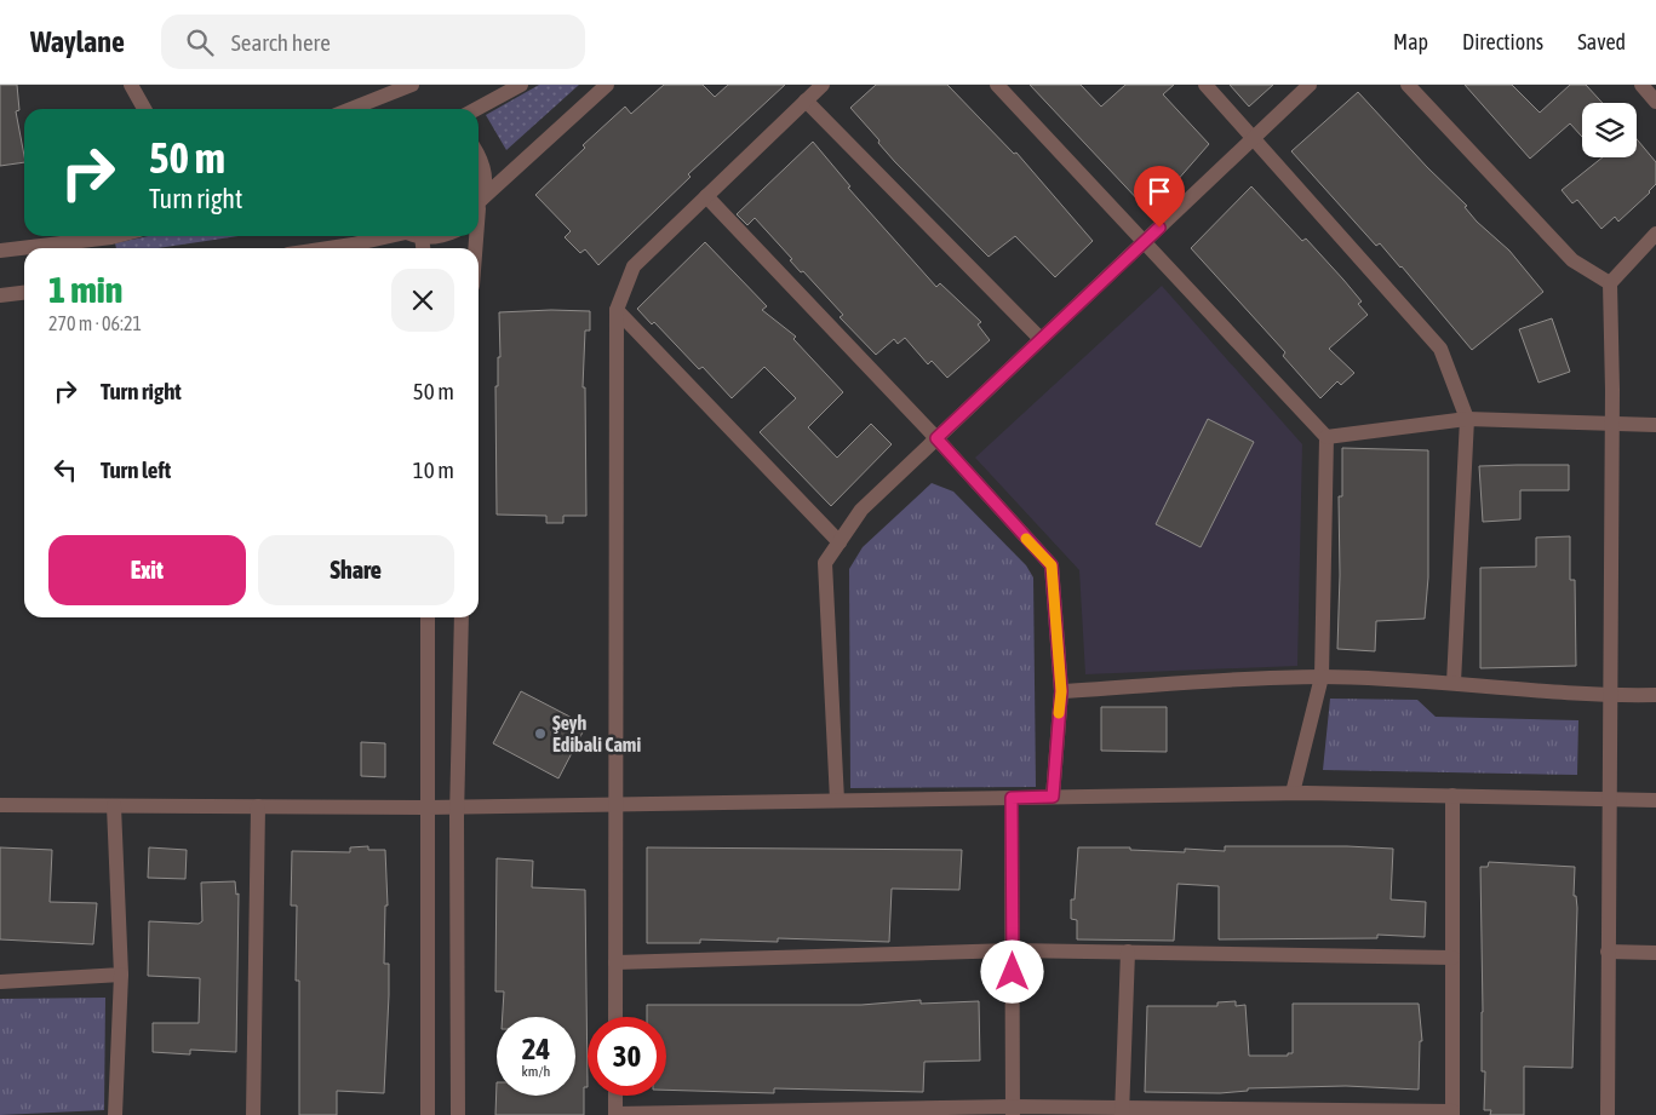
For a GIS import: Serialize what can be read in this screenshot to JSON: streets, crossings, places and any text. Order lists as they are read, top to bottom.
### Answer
{
  "places": ["Şeyh Edibali Cami"],
  "page": {
    "header": "Waylane",
    "search": "Search here",
    "nav": ["Map", "Directions", "Saved"],
    "turn": ["50 m", "Turn right"],
    "heading": ["1 min", "270 m · 06:21"],
    "list": [
      {
        "name": "Turn right",
        "value": "50 m"
      },
      {
        "name": "Turn left",
        "value": "10 m"
      }
    ],
    "buttons": ["Exit", "Share"],
    "speed": "24 km/h",
    "limit": "30"
  }
}
